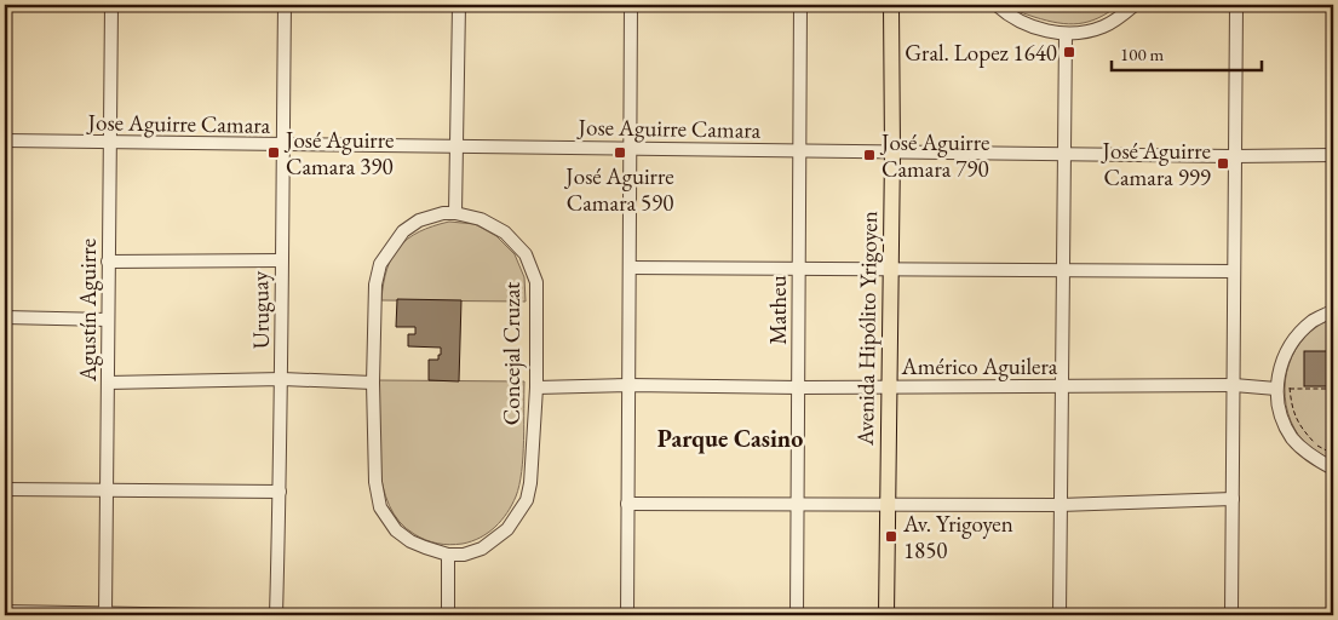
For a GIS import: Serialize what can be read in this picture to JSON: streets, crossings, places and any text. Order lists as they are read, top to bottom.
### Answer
{
  "streets": {
    "main road": ["Avenida Hipólito Yrigoyen"],
    "street": [
      "Jose Aguirre Camara",
      "Agustín Aguirre",
      "Uruguay",
      "Matheu",
      "Concejal Cruzat",
      "Américo Aguilera"
    ]
  },
  "crossings": [
    ["Jose Aguirre Camara", "Agustín Aguirre"],
    ["Jose Aguirre Camara", "Uruguay"],
    ["Jose Aguirre Camara", "Matheu"],
    ["Jose Aguirre Camara", "Avenida Hipólito Yrigoyen"],
    ["Matheu", "Américo Aguilera"],
    ["Avenida Hipólito Yrigoyen", "Américo Aguilera"],
    ["Concejal Cruzat", "Américo Aguilera"]
  ],
  "districts": ["Parque Casino"],
  "places": {
    "transit": [
      "Gral. Lopez 1640",
      "José Aguirre Camara 390",
      "José Aguirre Camara 590",
      "José Aguirre Camara 790",
      "José Aguirre Camara 999",
      "Av. Yrigoyen 1850"
    ]
  },
  "scale_bar": "100 m"
}
